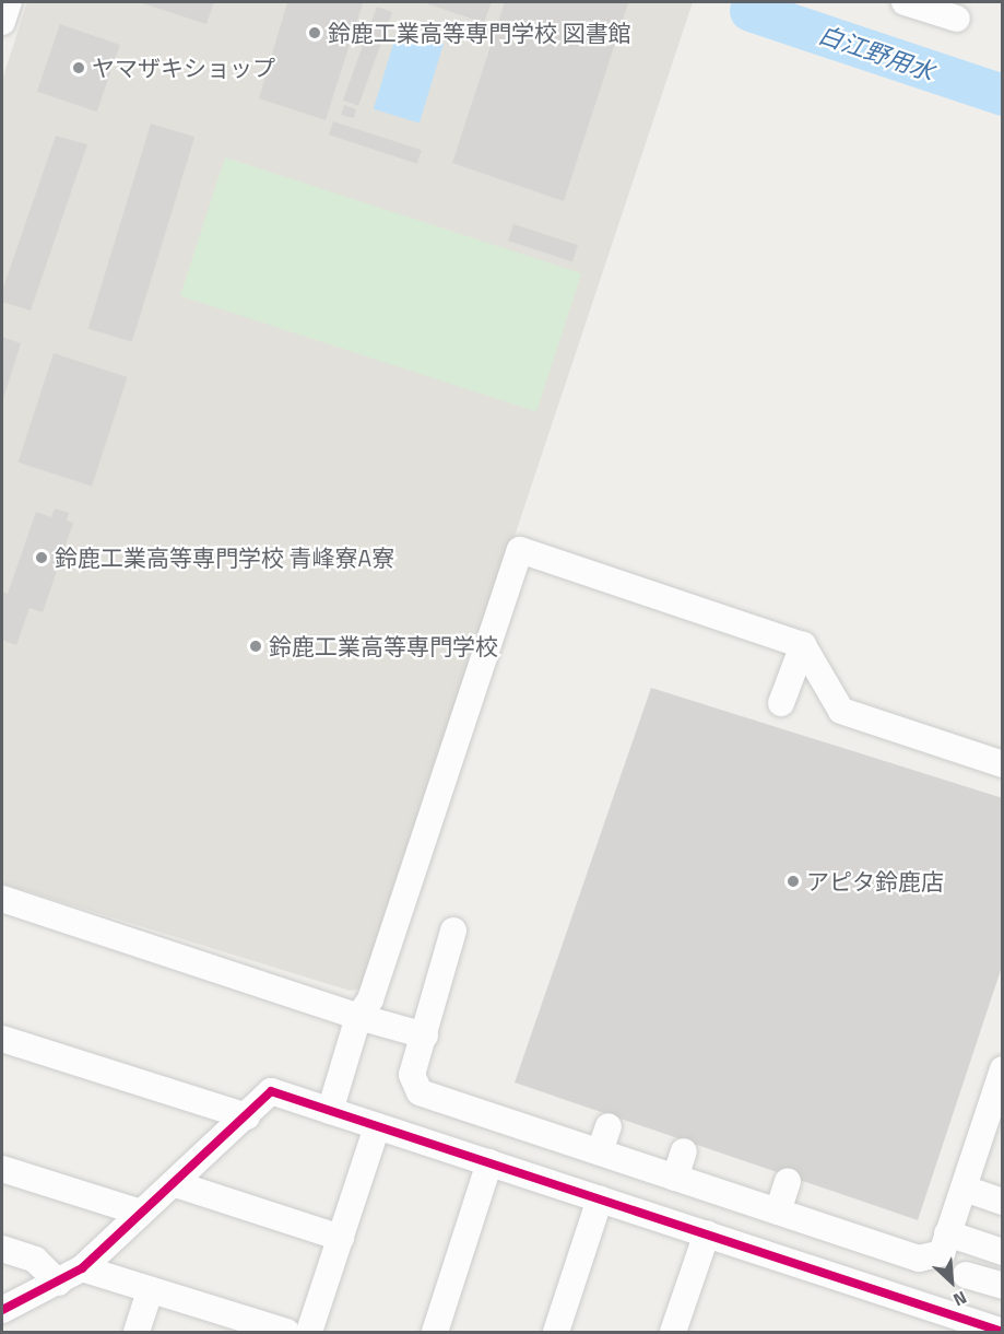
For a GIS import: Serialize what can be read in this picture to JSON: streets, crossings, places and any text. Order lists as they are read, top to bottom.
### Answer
{
  "water": ["白江野用水"],
  "places": [
    "鈴鹿工業高等専門学校 図書館",
    "ヤマザキショップ",
    "鈴鹿工業高等専門学校 青峰寮A寮",
    "鈴鹿工業高等専門学校",
    "アピタ鈴鹿店"
  ],
  "north": "bottom right"
}
